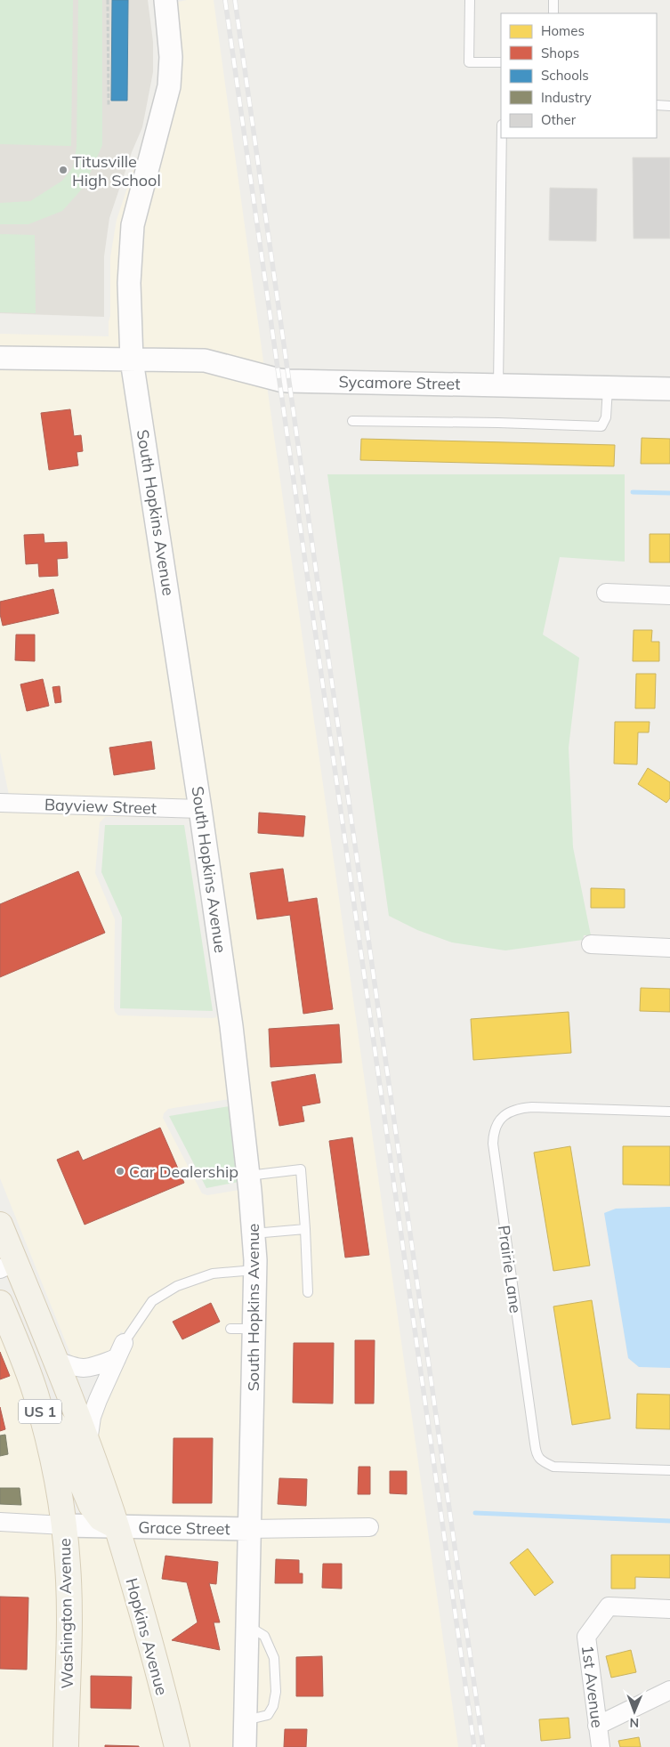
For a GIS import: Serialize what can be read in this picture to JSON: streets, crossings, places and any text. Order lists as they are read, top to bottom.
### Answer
{
  "streets": {
    "main road": ["US 1", "Washington Avenue", "Hopkins Avenue"],
    "street": [
      "Sycamore Street",
      "South Hopkins Avenue",
      "Bayview Street",
      "Grace Street",
      "1st Avenue"
    ],
    "lane": ["Prairie Lane"]
  },
  "crossings": [
    ["Sycamore Street", "South Hopkins Avenue"],
    ["South Hopkins Avenue", "Bayview Street"],
    ["South Hopkins Avenue", "Grace Street"],
    ["US 1", "Grace Street"],
    ["US 1", "Hopkins Avenue"],
    ["Grace Street", "Washington Avenue"],
    ["Grace Street", "Hopkins Avenue"]
  ],
  "places": ["Titusville High School", "Car Dealership"],
  "legend": [
    "Homes",
    "Shops",
    "Schools",
    "Industry",
    "Other"
  ],
  "north": "bottom"
}
